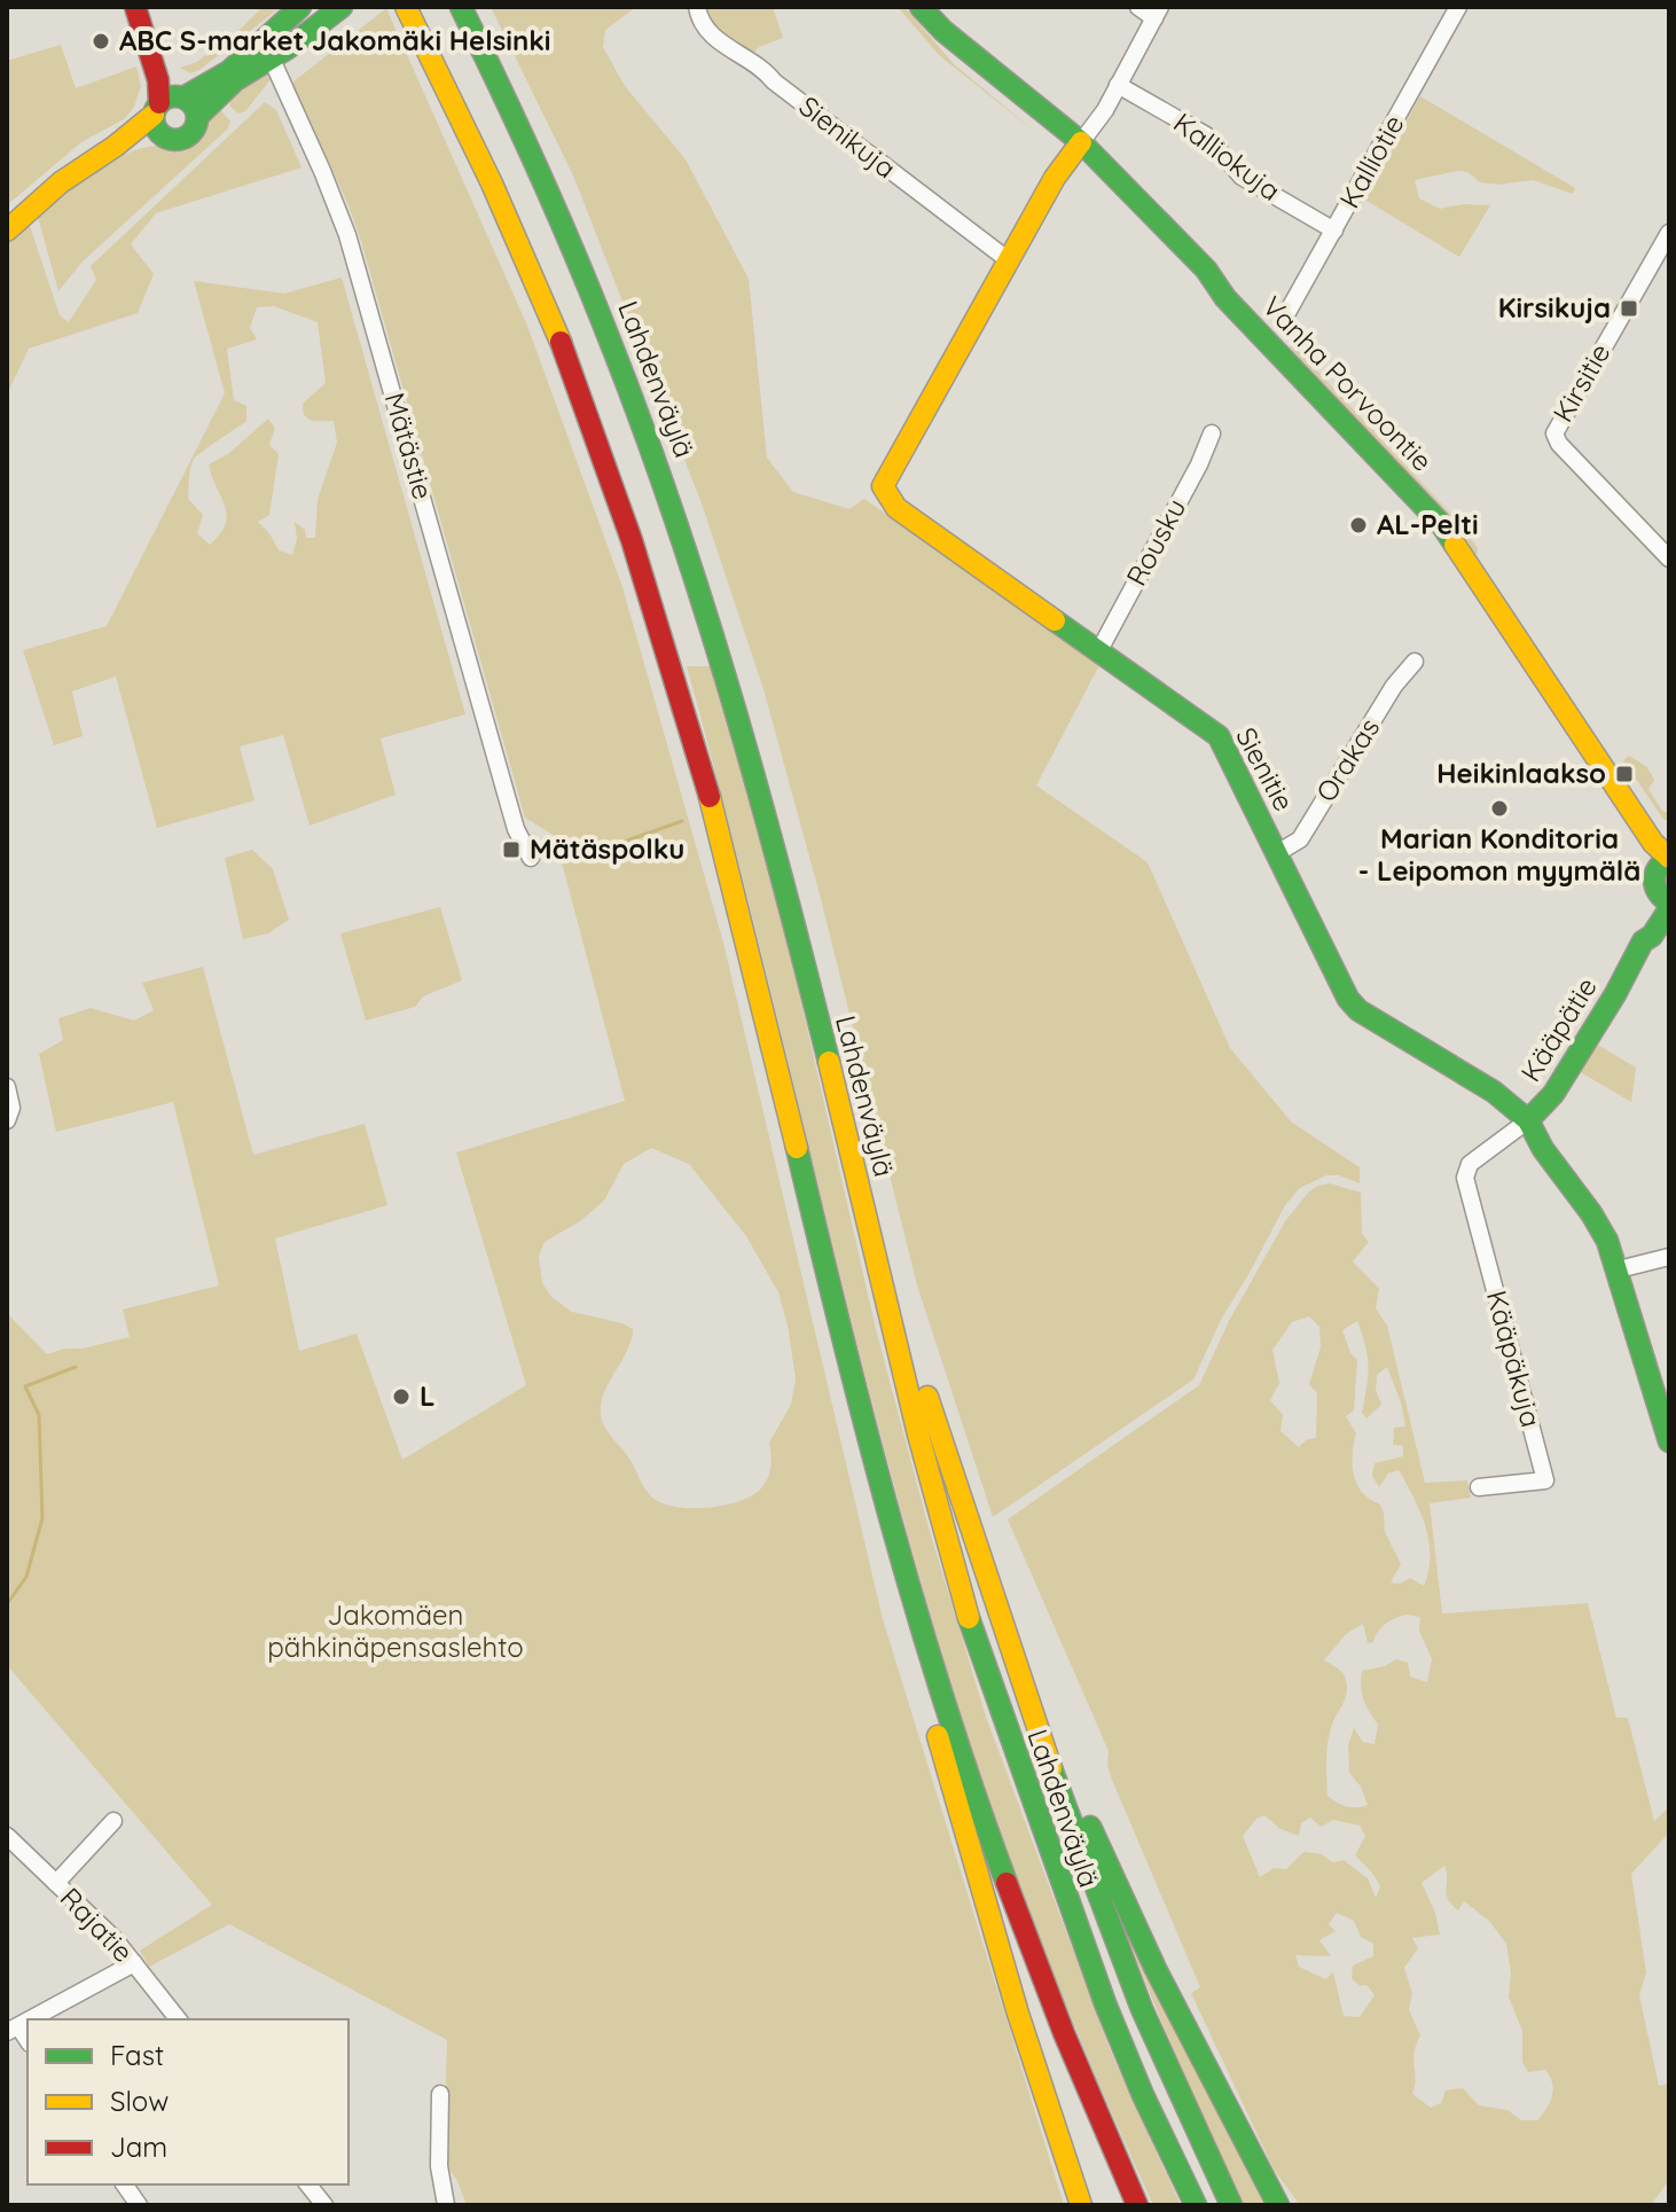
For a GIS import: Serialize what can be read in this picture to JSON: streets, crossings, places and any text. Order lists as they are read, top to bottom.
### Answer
{
  "streets": {
    "main road": [
      "Lahdenväylä",
      "Vanha Porvoontie",
      "Sienitie",
      "Kääpätie"
    ],
    "street": [
      "Sienikuja",
      "Kalliokuja",
      "Kalliotie",
      "Kirsitie",
      "Mätästie",
      "Rousku",
      "Orakas",
      "Kääpäkuja",
      "Rajatie"
    ]
  },
  "crossings": [
    ["Sienikuja", "Sienitie"],
    ["Kalliokuja", "Kalliotie"],
    ["Vanha Porvoontie", "Sienitie"],
    ["Vanha Porvoontie", "Kääpätie"],
    ["Rousku", "Sienitie"],
    ["Orakas", "Sienitie"],
    ["Sienitie", "Kääpätie"],
    ["Kääpätie", "Kääpäkuja"]
  ],
  "parks": ["Jakomäen pähkinäpensaslehto"],
  "places": {
    "other": [
      "ABC S-market Jakomäki Helsinki",
      "AL-Pelti",
      "Marian Konditoria - Leipomon myymälä",
      "L"
    ],
    "transit": ["Kirsikuja", "Heikinlaakso", "Mätäspolku"]
  },
  "legend": ["Fast", "Slow", "Jam"]
}
